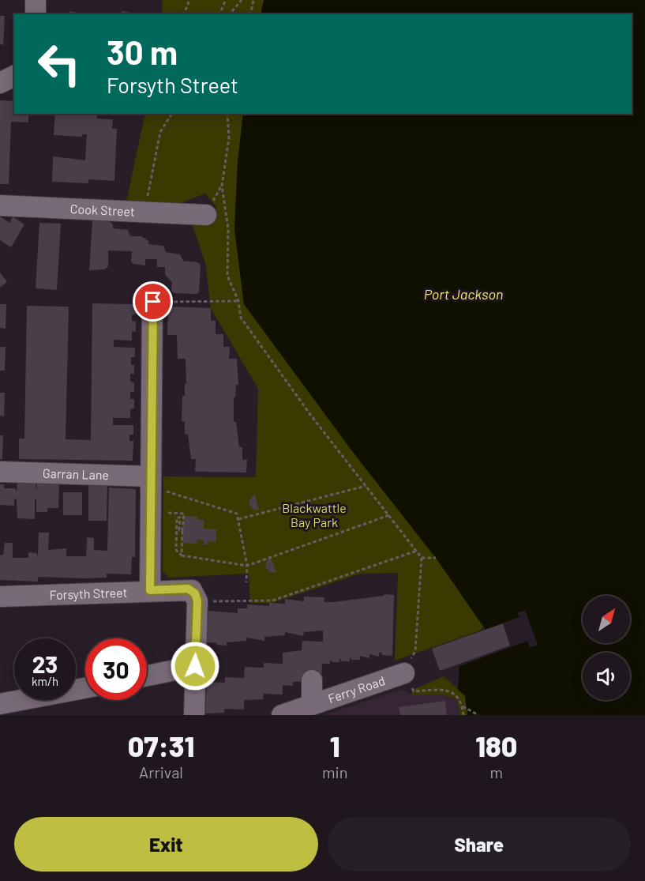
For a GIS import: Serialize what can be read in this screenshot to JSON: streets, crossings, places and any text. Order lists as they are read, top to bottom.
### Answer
{
  "streets": {
    "street": [
      "Cook Street",
      "Garran Lane",
      "Forsyth Street",
      "Ferry Road"
    ]
  },
  "water": ["Port Jackson"],
  "parks": ["Blackwattle Bay Park"],
  "north": "top right",
  "page": {
    "turn": ["30 m", "Forsyth Street"],
    "speed": "23 km/h",
    "limit": "30",
    "eta": [
      "07:31",
      "Arrival",
      "1",
      "min",
      "180",
      "m"
    ],
    "buttons": ["Exit", "Share"]
  }
}
